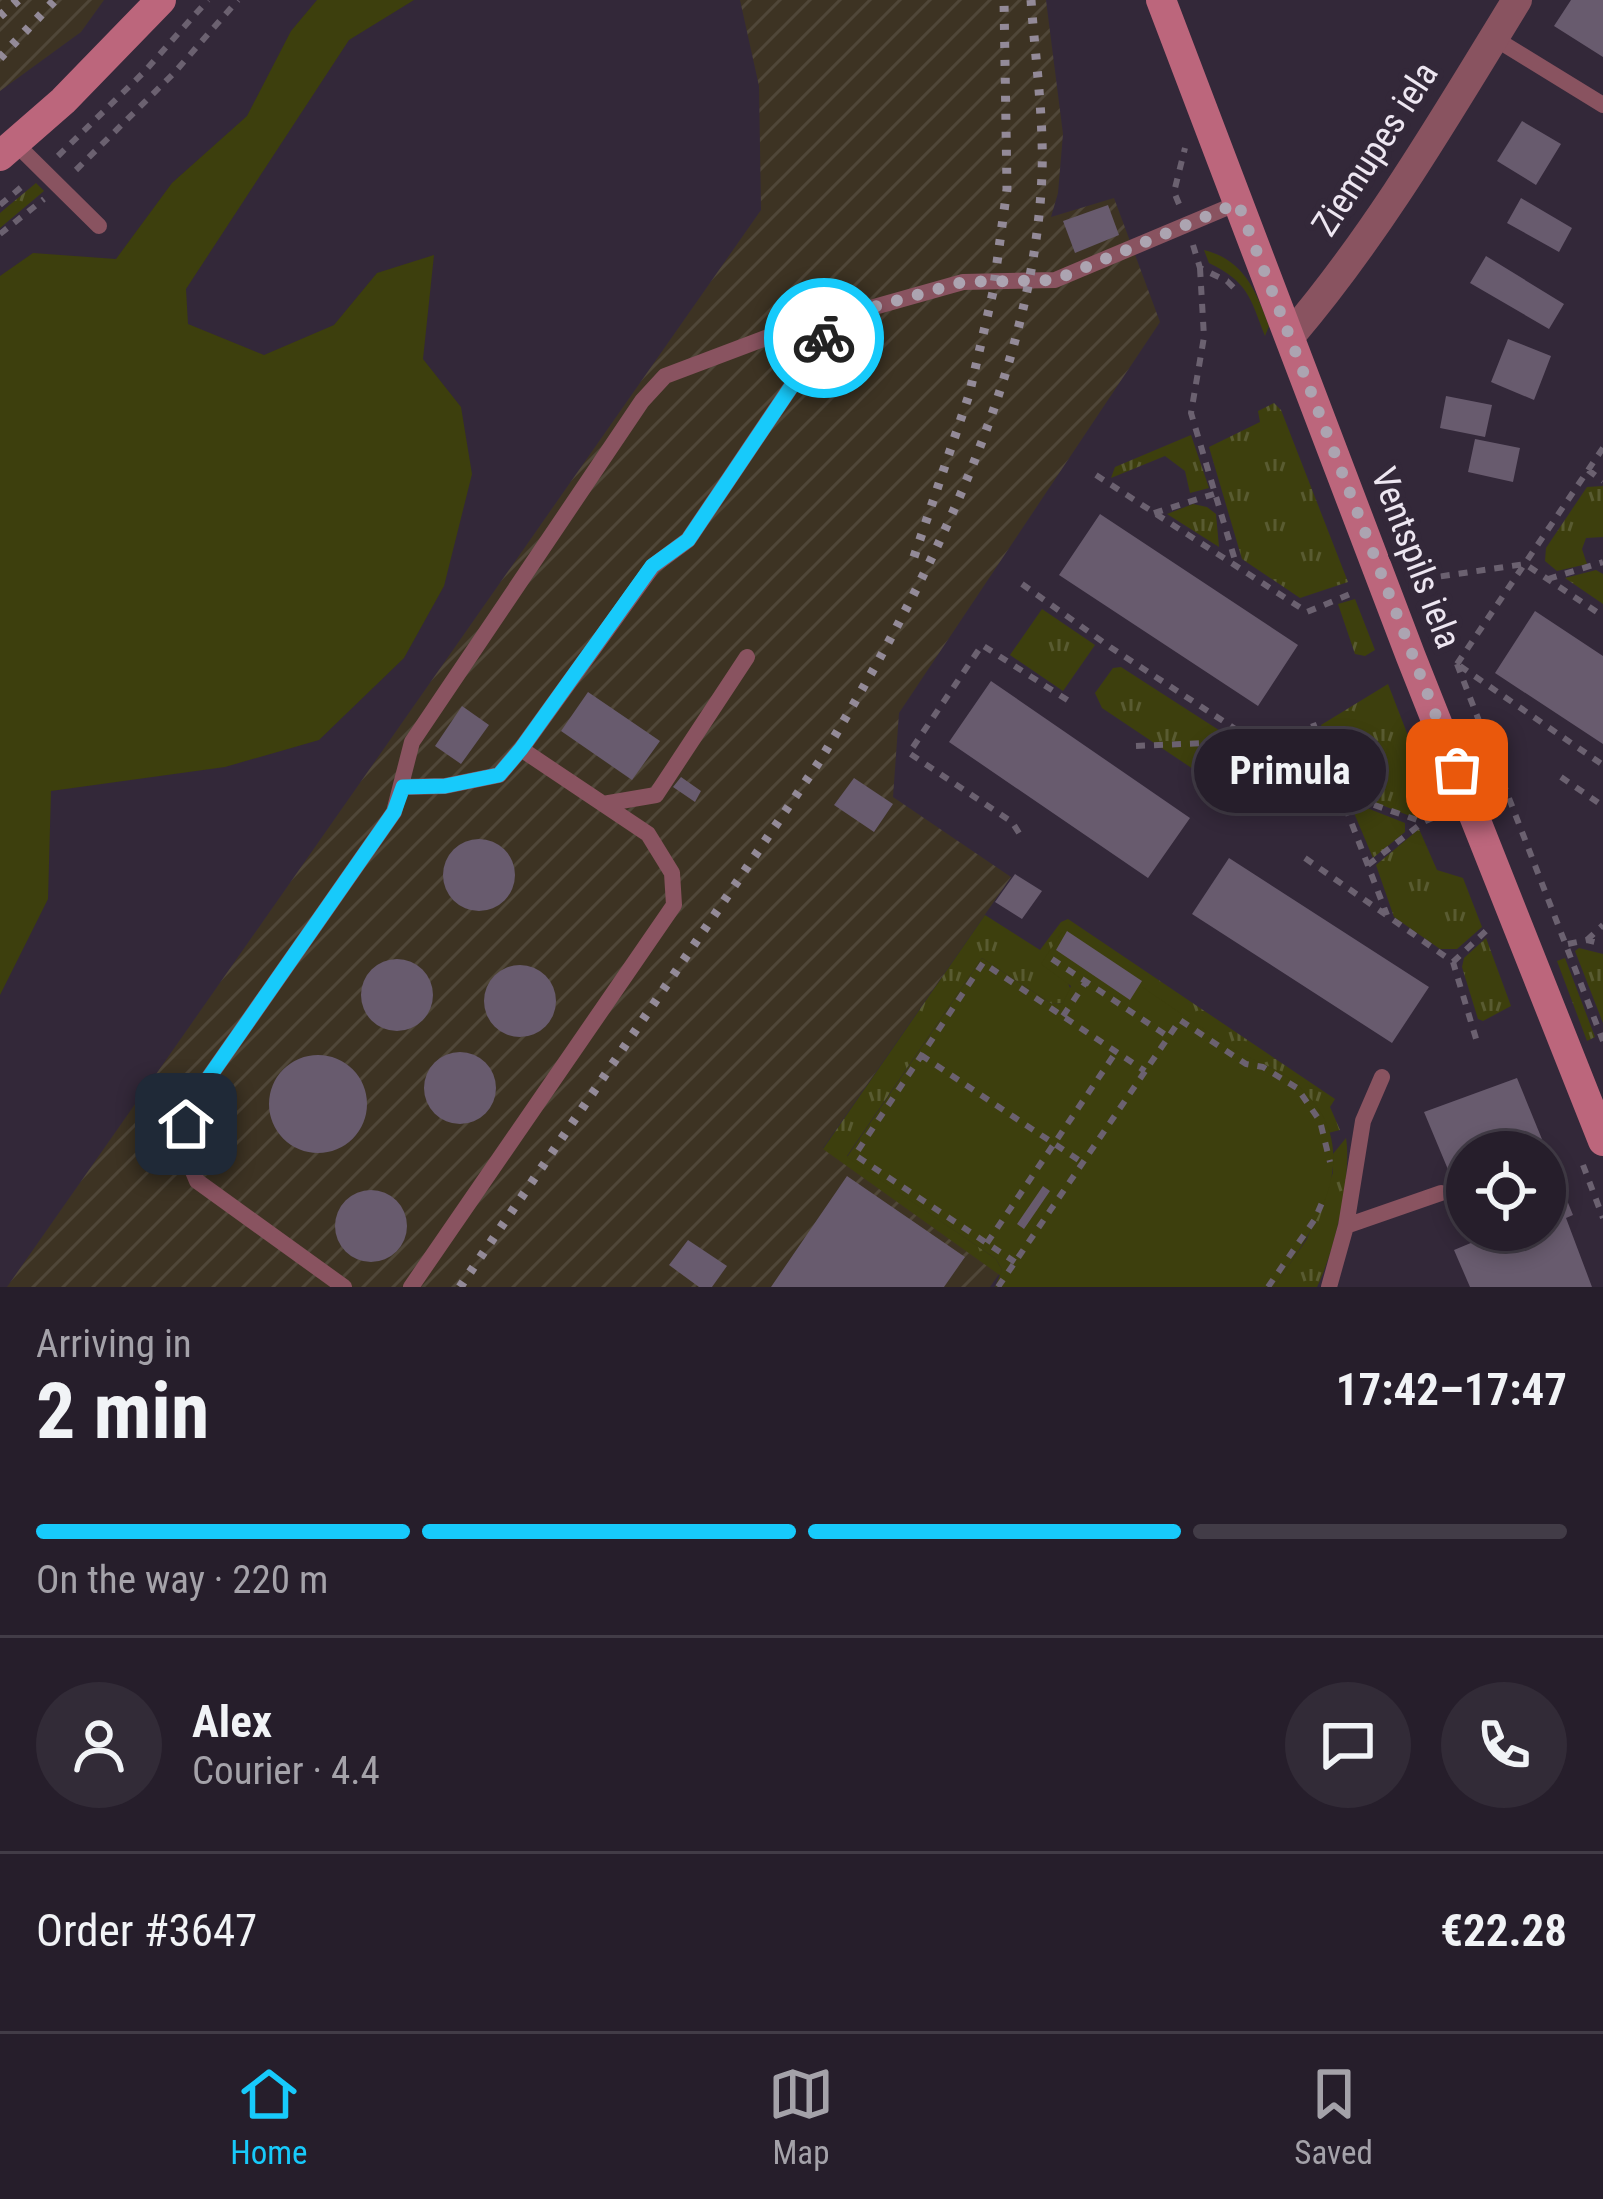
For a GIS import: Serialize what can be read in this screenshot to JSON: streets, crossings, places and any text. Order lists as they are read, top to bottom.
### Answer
{
  "streets": {
    "street": ["Ziemupes iela", "Ventspils iela"]
  },
  "crossings": [
    ["Ziemupes iela", "Ventspils iela"]
  ],
  "places": ["Primula"],
  "page": {
    "bubble": "Primula",
    "heading": ["2 min", "Arriving in", "17:42–17:47"],
    "panel": [
      "Alex",
      "Courier · 4.4",
      "Order #3647",
      "€22.28"
    ],
    "bar": "On the way · 220 m",
    "tabs": ["Home", "Map", "Saved"]
  }
}
